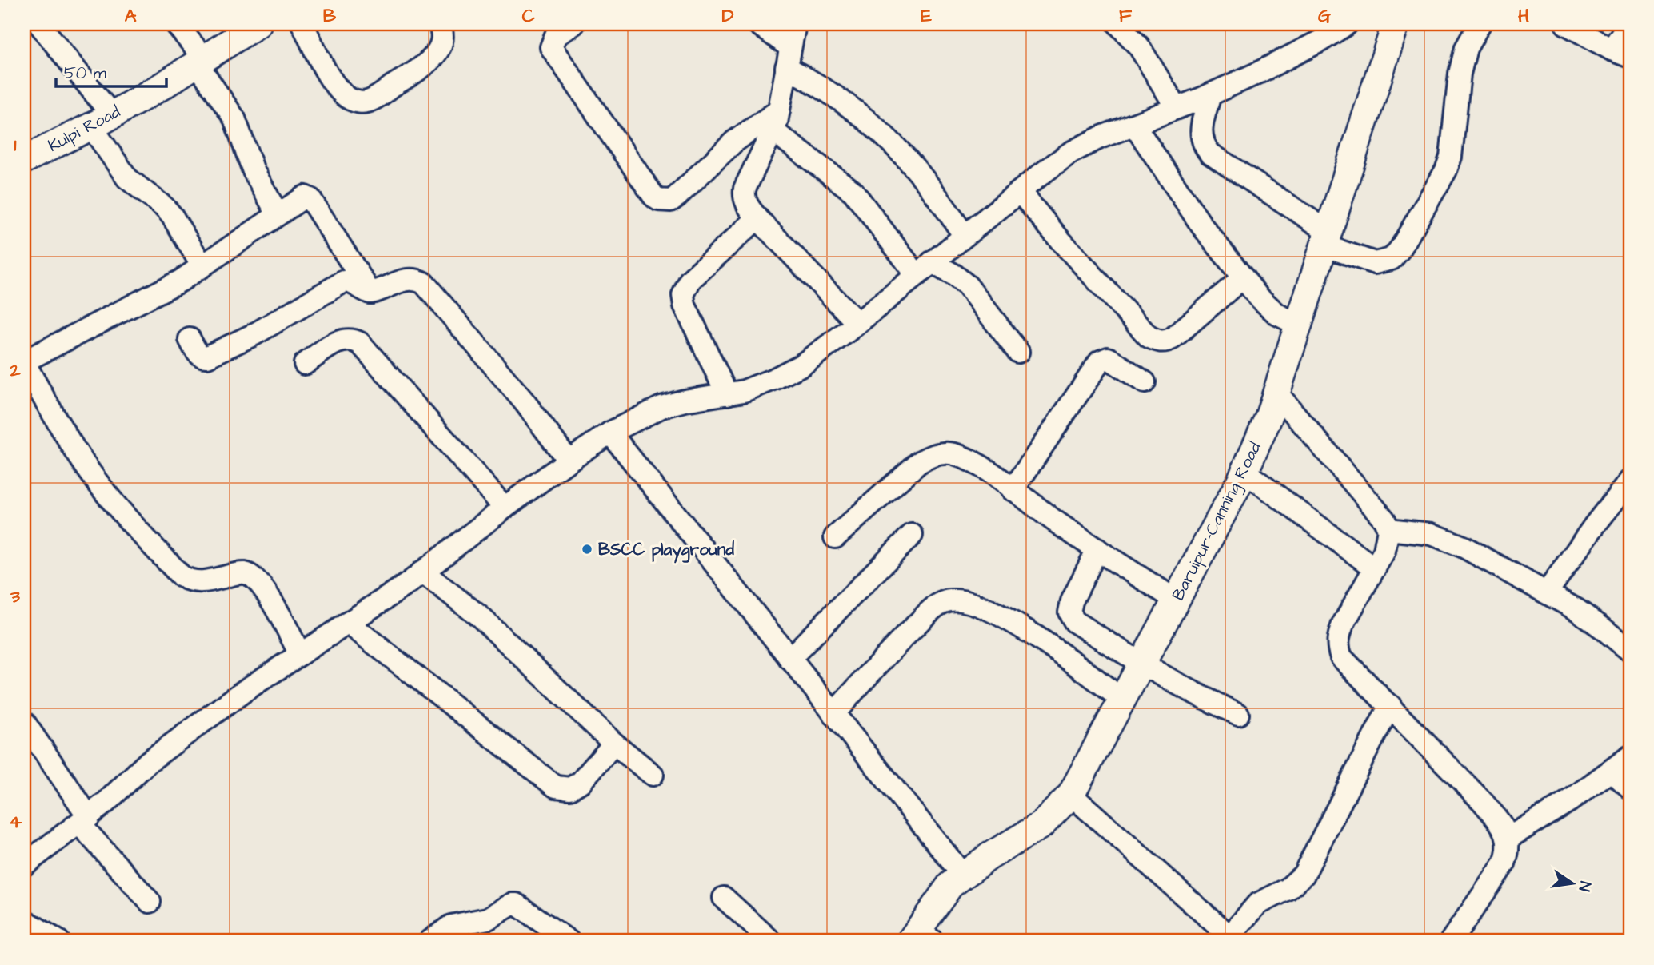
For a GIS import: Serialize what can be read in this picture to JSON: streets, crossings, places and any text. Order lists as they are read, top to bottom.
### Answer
{
  "streets": {
    "main road": ["Kulpi Road", "Baruipur-Canning Road"]
  },
  "places": ["BSCC playground"],
  "scale_bar": "50 m",
  "north": "right",
  "grid": {
    "columns": [
      "A",
      "B",
      "C",
      "D",
      "E",
      "F",
      "G",
      "H"
    ],
    "rows": [
      "1",
      "2",
      "3",
      "4"
    ]
  }
}
